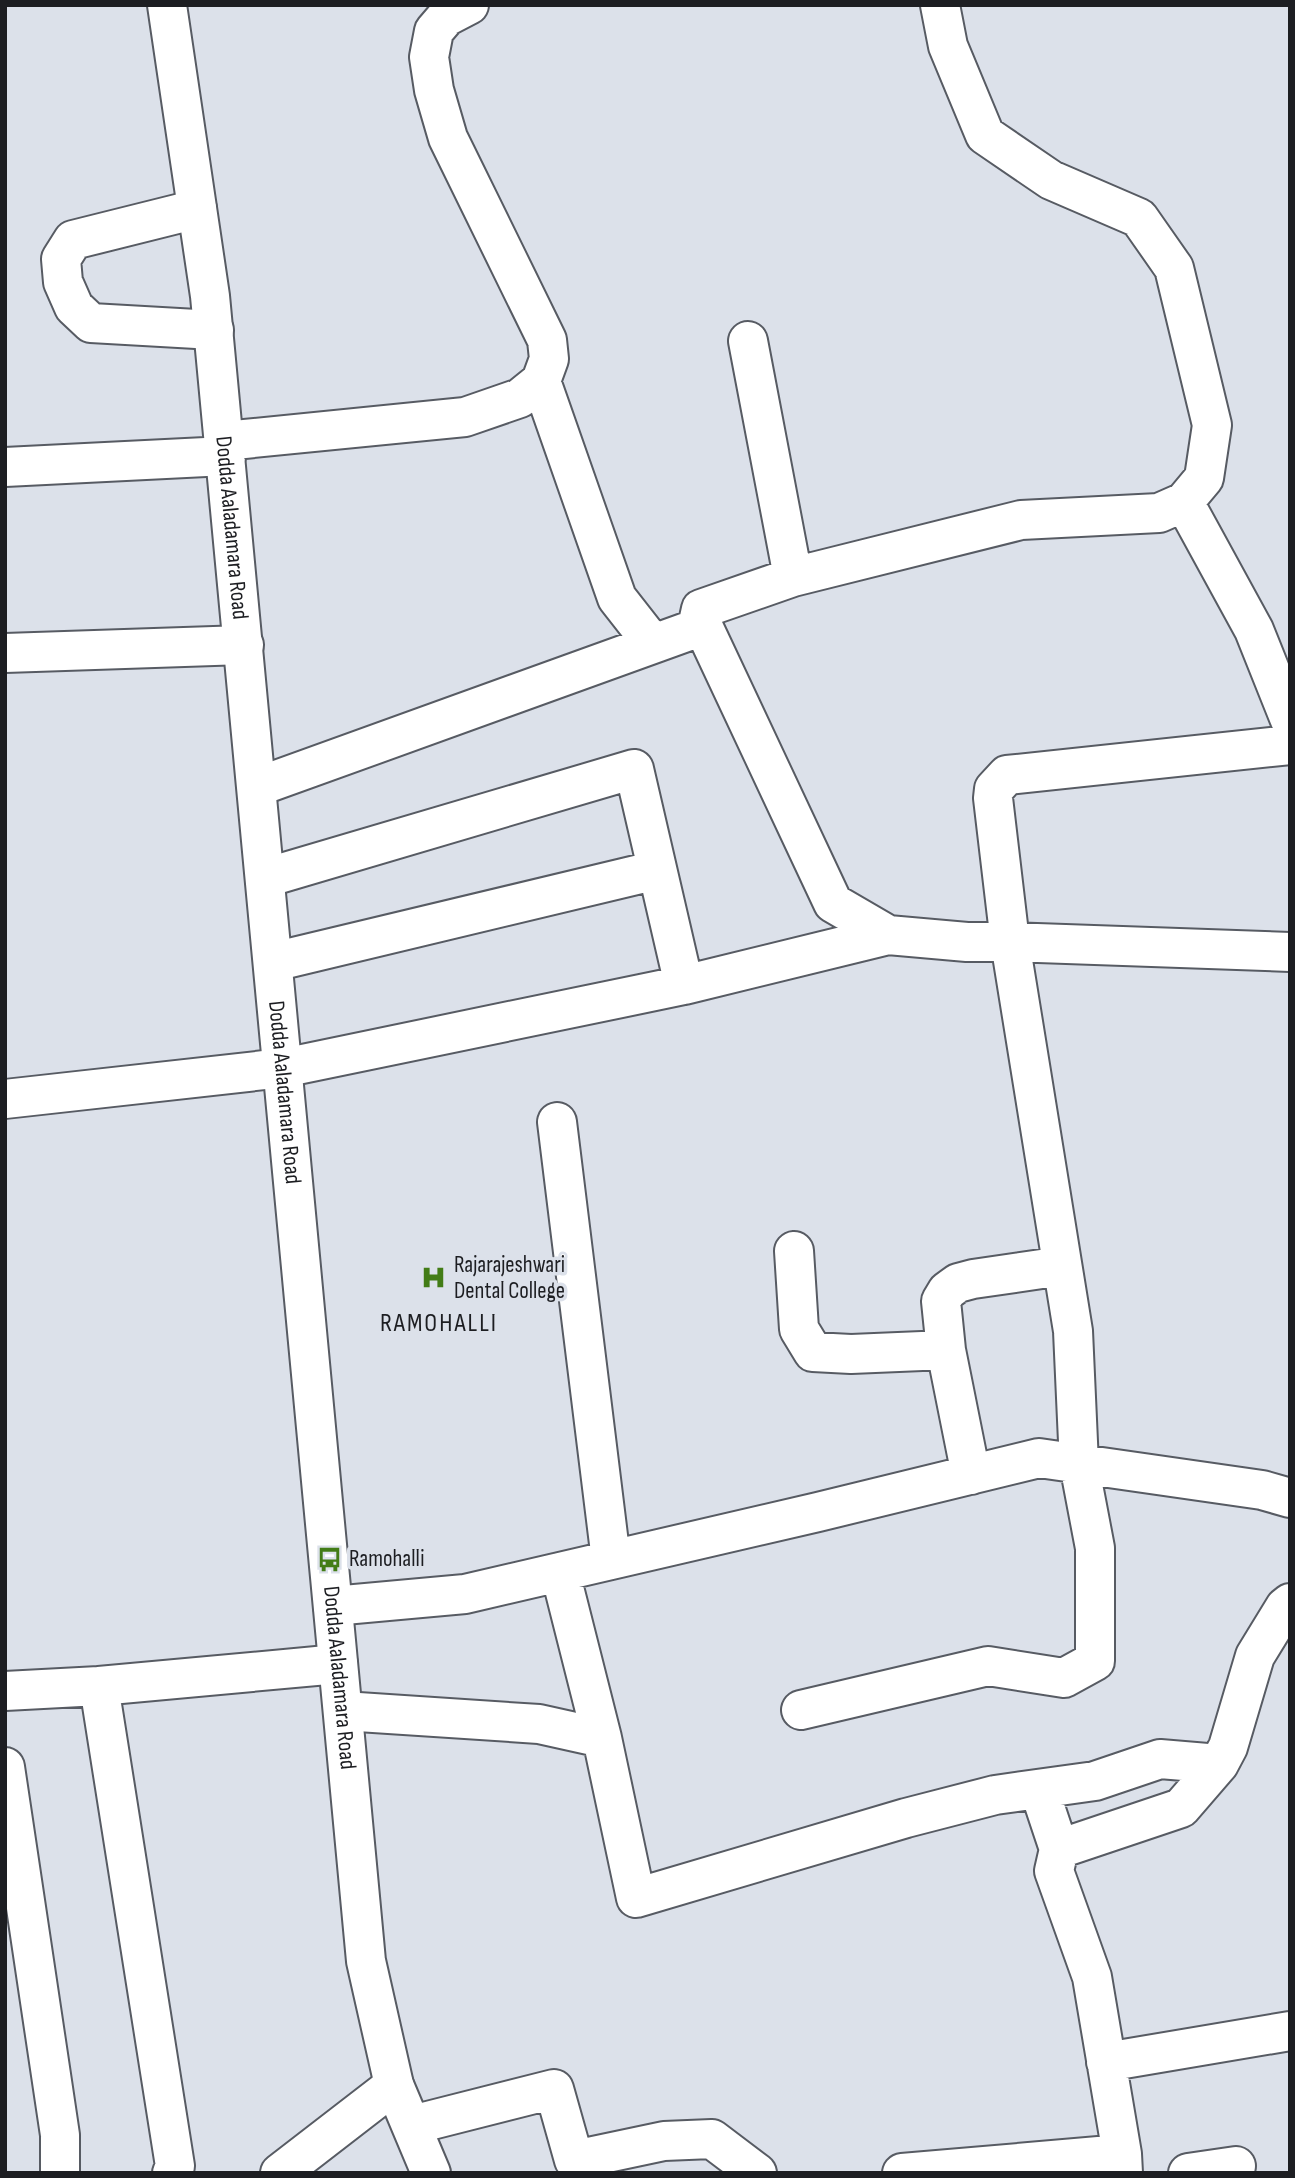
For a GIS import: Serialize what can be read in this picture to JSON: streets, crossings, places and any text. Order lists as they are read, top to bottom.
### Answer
{
  "streets": {
    "street": ["Dodda Aaladamara Road"]
  },
  "districts": ["RAMOHALLI"],
  "places": {
    "hospital": ["Rajarajeshwari Dental College"],
    "bus stop": ["Ramohalli"]
  }
}
